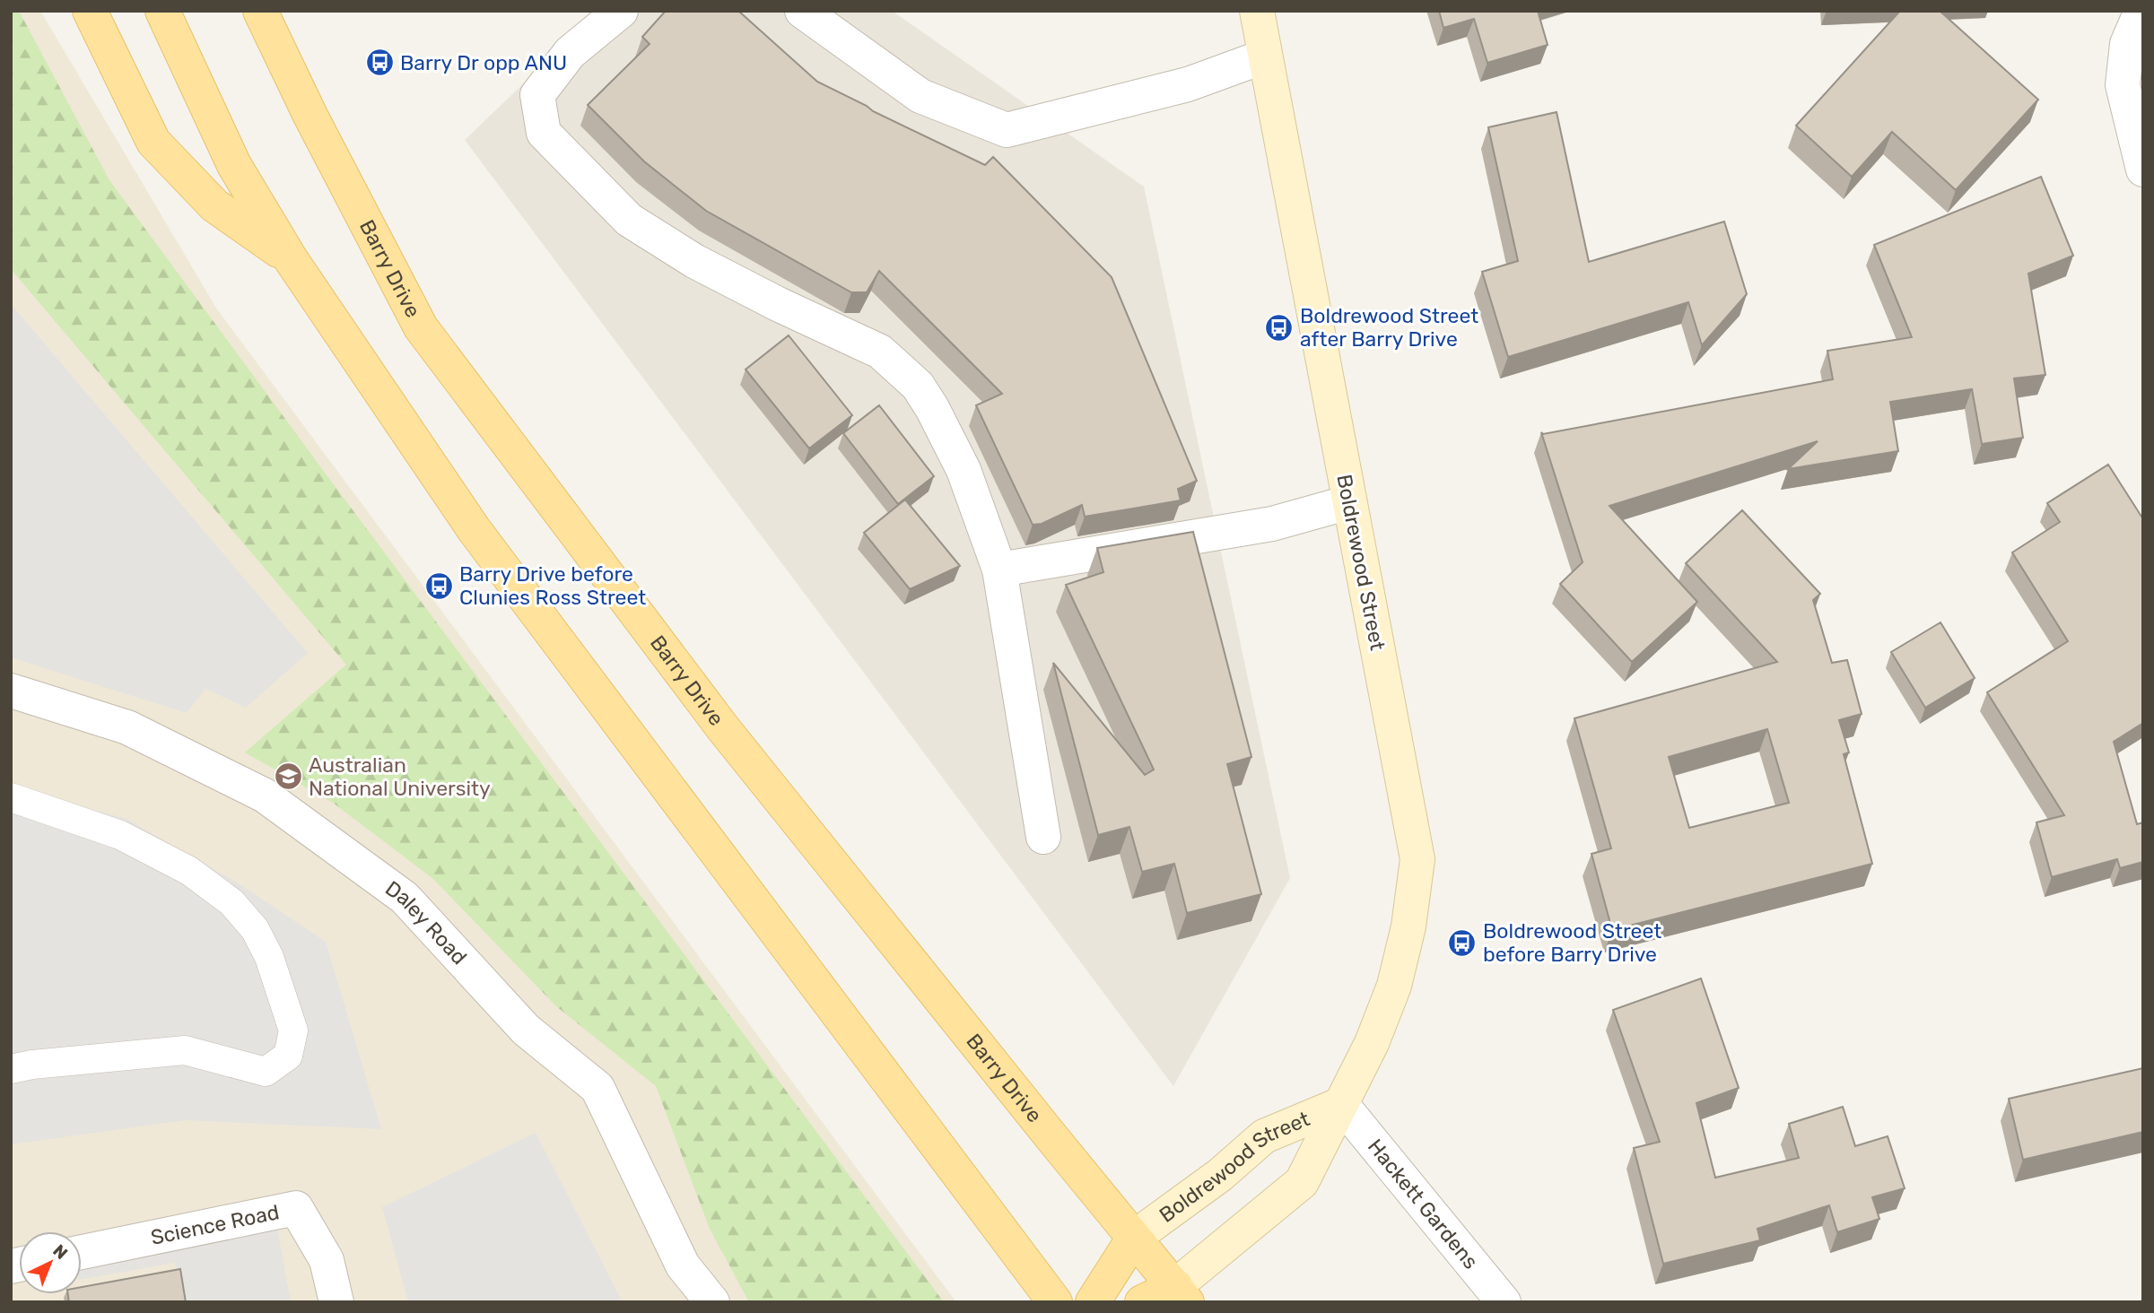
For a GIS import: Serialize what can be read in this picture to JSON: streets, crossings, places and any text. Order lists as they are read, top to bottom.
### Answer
{
  "streets": {
    "main road": ["Barry Drive"],
    "street": [
      "Boldrewood Street",
      "Daley Road",
      "Hackett Gardens",
      "Science Road"
    ]
  },
  "crossings": [
    ["Barry Drive", "Boldrewood Street"],
    ["Boldrewood Street", "Hackett Gardens"]
  ],
  "places": {
    "bus stop": [
      "Barry Dr opp ANU",
      "Boldrewood Street after Barry Drive",
      "Barry Drive before Clunies Ross Street",
      "Boldrewood Street before Barry Drive"
    ],
    "school or university": ["Australian National University"]
  },
  "north": "top right"
}
